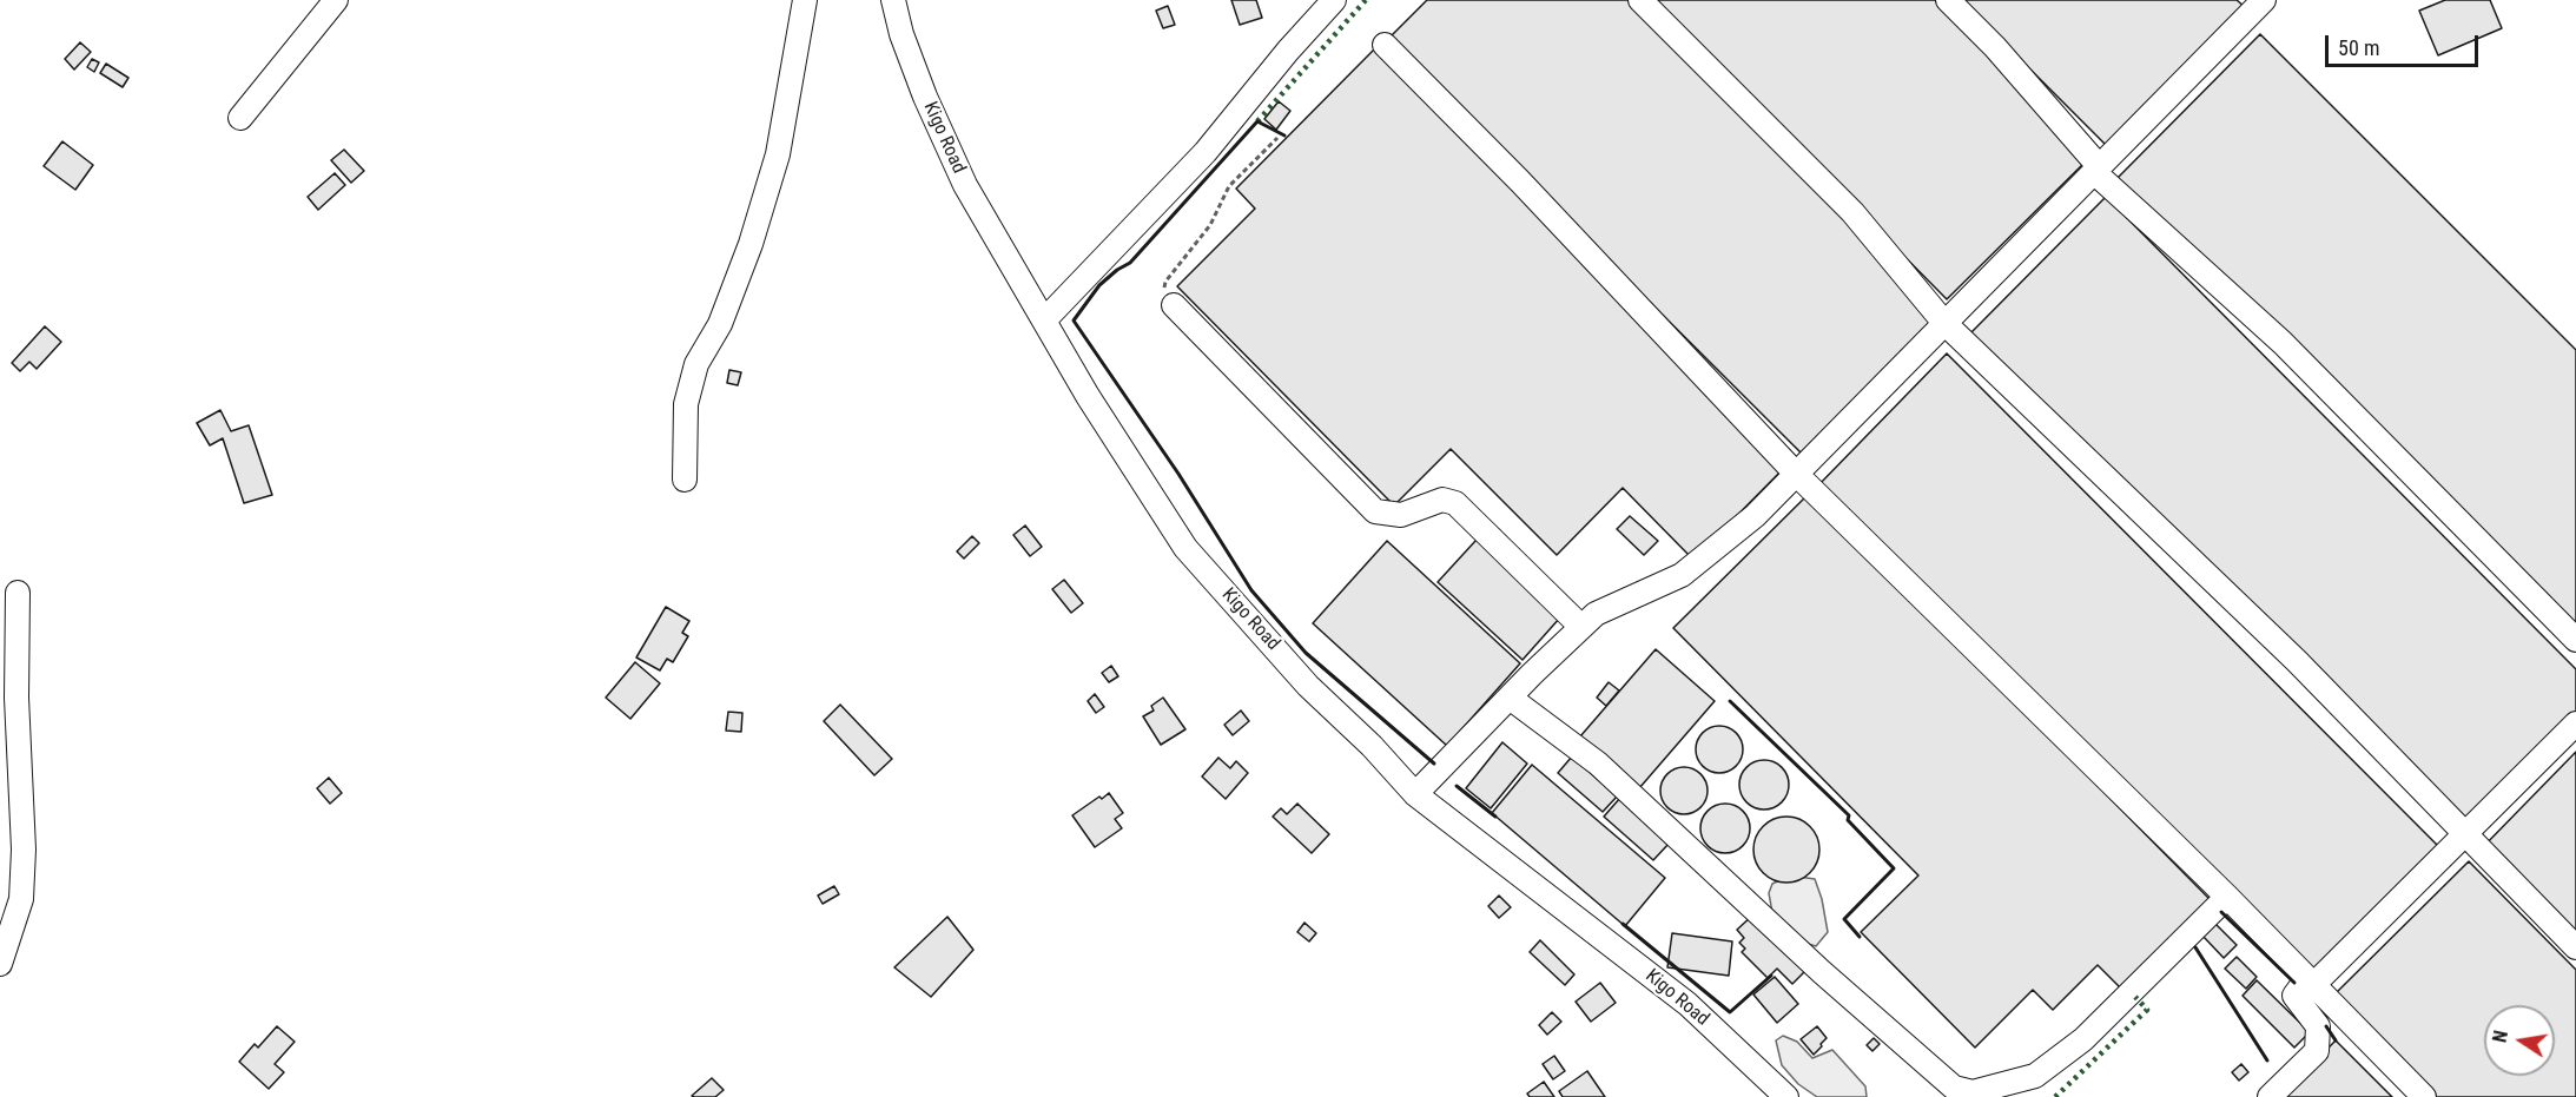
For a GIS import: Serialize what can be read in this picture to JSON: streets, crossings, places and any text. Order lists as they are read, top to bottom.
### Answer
{
  "streets": {
    "street": ["Kigo Road"]
  },
  "scale_bar": "50 m",
  "north": "left"
}
